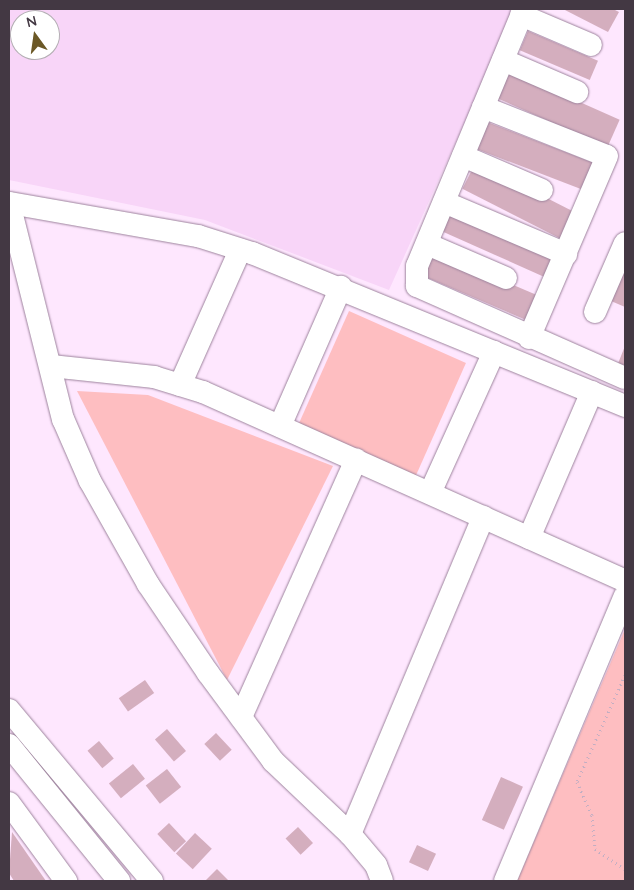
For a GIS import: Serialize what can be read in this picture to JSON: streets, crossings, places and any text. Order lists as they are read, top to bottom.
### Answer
{
  "north": "top"
}
